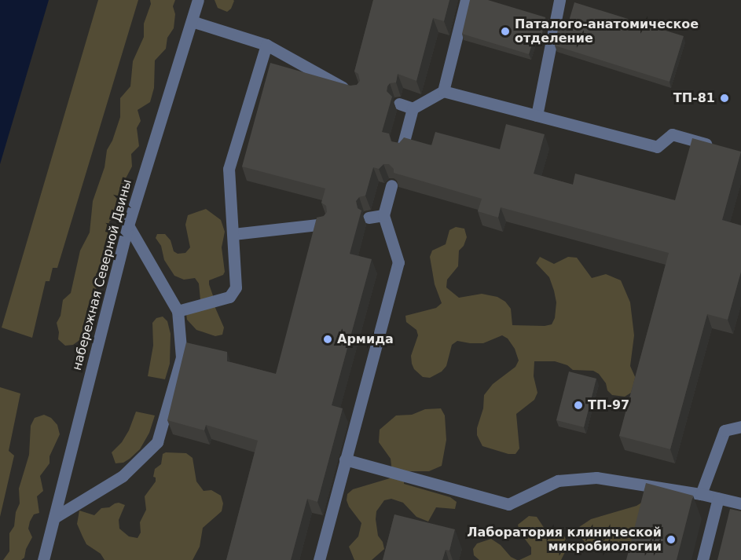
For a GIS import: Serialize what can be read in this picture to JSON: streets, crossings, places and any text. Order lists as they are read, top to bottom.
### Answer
{
  "streets": {
    "street": ["набережная Северной Двины"]
  },
  "places": [
    "Паталого-анатомическое отделение",
    "ТП-81",
    "Армида",
    "ТП-97",
    "Лаборатория клинической микробиологии"
  ]
}
